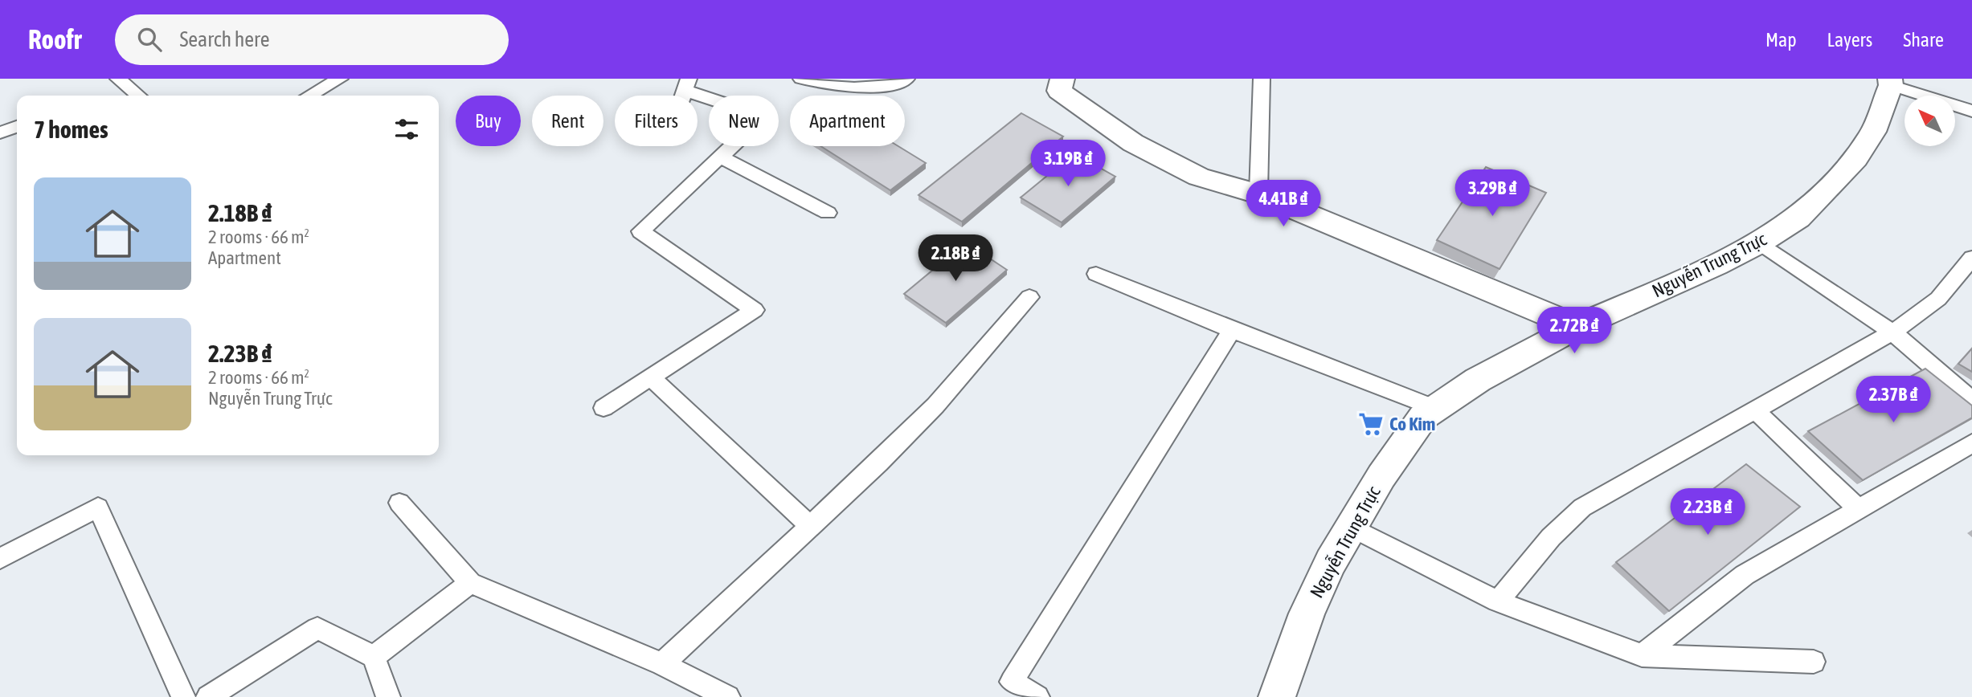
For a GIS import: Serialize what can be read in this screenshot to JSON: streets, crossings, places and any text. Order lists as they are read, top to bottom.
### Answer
{
  "streets": {
    "street": ["Nguyễn Trung Trực"]
  },
  "places": {
    "supermarket": ["Co Kim"]
  },
  "north": "top left",
  "page": {
    "header": "Roofr",
    "search": "Search here",
    "nav": ["Map", "Layers", "Share"],
    "chip": [
      "Buy",
      "Rent",
      "Filters",
      "New",
      "Apartment"
    ],
    "heading": "7 homes",
    "price": [
      "3.19B ₫",
      "3.29B ₫",
      "4.41B ₫",
      "2.18B ₫",
      "2.72B ₫",
      "2.37B ₫",
      "2.23B ₫"
    ],
    "list": [
      {
        "name": "2.18B ₫",
        "note": "2 rooms · 66 m² · Apartment"
      },
      {
        "name": "2.23B ₫",
        "note": "2 rooms · 66 m² · Nguyễn Trung Trực"
      }
    ]
  }
}
